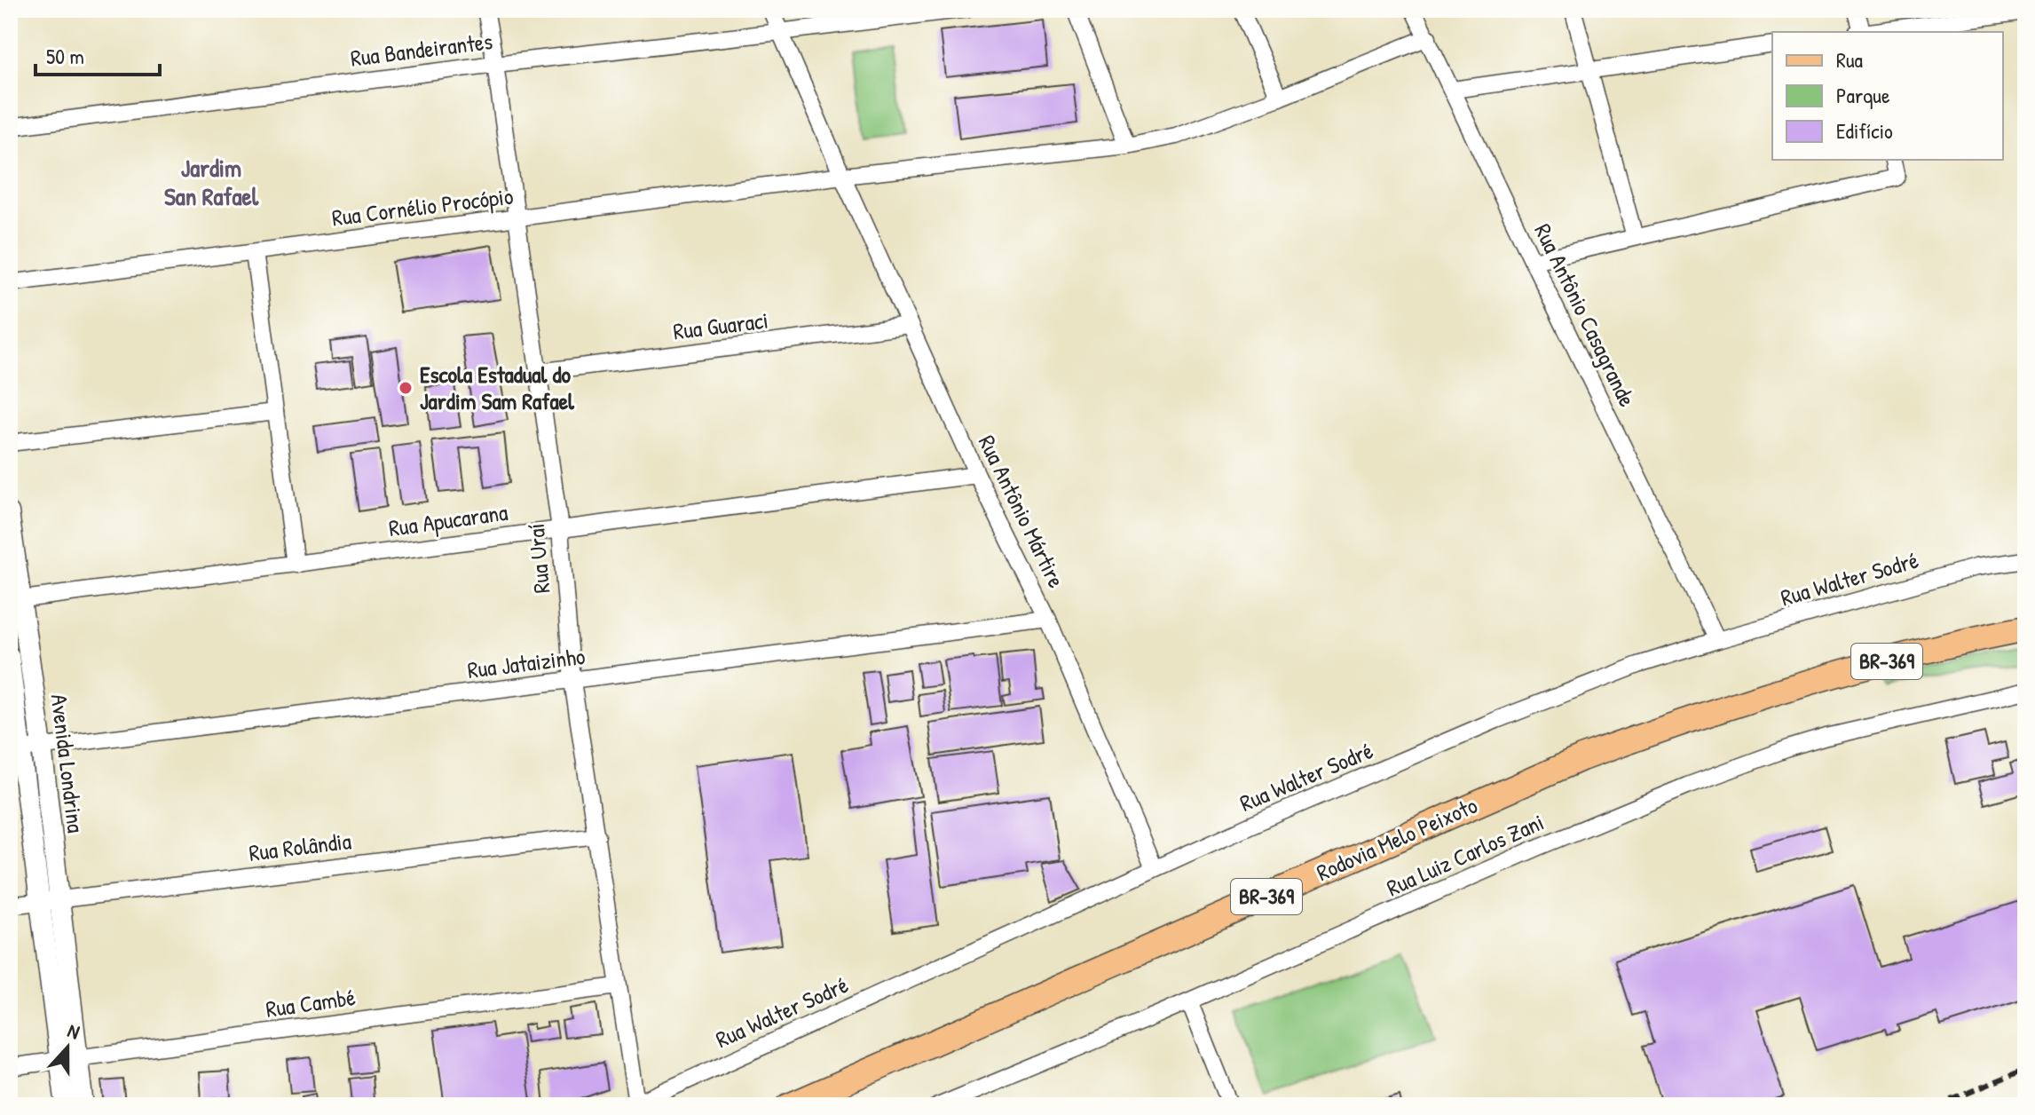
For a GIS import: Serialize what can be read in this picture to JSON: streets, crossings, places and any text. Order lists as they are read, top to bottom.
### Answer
{
  "streets": {
    "main road": ["BR-369", "Rodovia Melo Peixoto"],
    "street": [
      "Rua Bandeirantes",
      "Rua Cornélio Procópio",
      "Rua Antônio Casagrande",
      "Rua Guaraci",
      "Rua Antônio Mártire",
      "Rua Apucarana",
      "Rua Uraí",
      "Rua Walter Sodré",
      "Rua Jataizinho",
      "Avenida Londrina",
      "Rua Rolândia",
      "Rua Luiz Carlos Zani",
      "Rua Cambé"
    ]
  },
  "crossings": [
    ["Rua Bandeirantes", "Rua Antônio Mártire"],
    ["Rua Bandeirantes", "Rua Uraí"],
    ["Rua Cornélio Procópio", "Rua Antônio Casagrande"],
    ["Rua Cornélio Procópio", "Rua Antônio Mártire"],
    ["Rua Cornélio Procópio", "Rua Uraí"],
    ["Rua Antônio Casagrande", "Rua Walter Sodré"],
    ["Rua Guaraci", "Rua Antônio Mártire"],
    ["Rua Guaraci", "Rua Uraí"],
    ["Rua Antônio Mártire", "Rua Apucarana"],
    ["Rua Antônio Mártire", "Rua Walter Sodré"],
    ["Rua Antônio Mártire", "Rua Jataizinho"],
    ["Rua Apucarana", "Rua Uraí"],
    ["Rua Apucarana", "Avenida Londrina"],
    ["Rua Uraí", "Rua Walter Sodré"],
    ["Rua Uraí", "Rua Jataizinho"],
    ["Rua Uraí", "Rua Rolândia"],
    ["Rua Uraí", "Rua Cambé"],
    ["Rua Jataizinho", "Avenida Londrina"],
    ["Avenida Londrina", "Rua Rolândia"],
    ["Avenida Londrina", "Rua Cambé"]
  ],
  "districts": ["Jardim San Rafael"],
  "places": ["Escola Estadual do Jardim Sam Rafael"],
  "legend": ["Rua", "Parque", "Edifício"],
  "scale_bar": "50 m",
  "north": "top"
}
